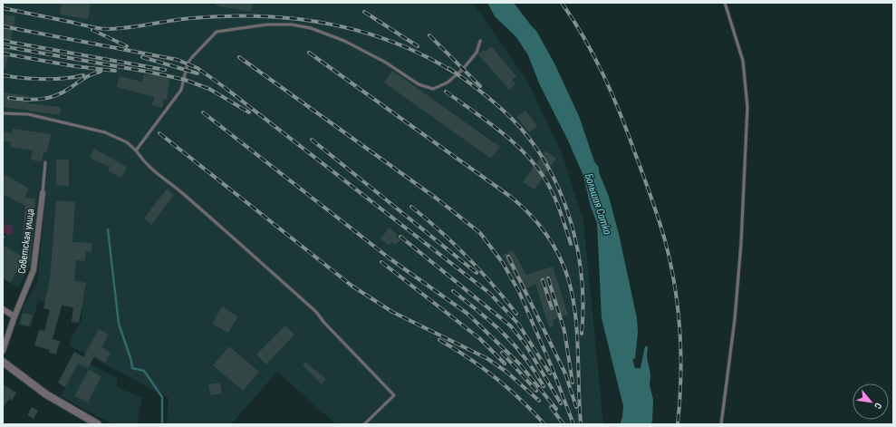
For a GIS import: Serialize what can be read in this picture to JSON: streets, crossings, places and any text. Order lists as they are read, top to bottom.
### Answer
{
  "streets": {
    "street": ["Советская улица"]
  },
  "water": ["Большая Сатка"],
  "north": "bottom right"
}
